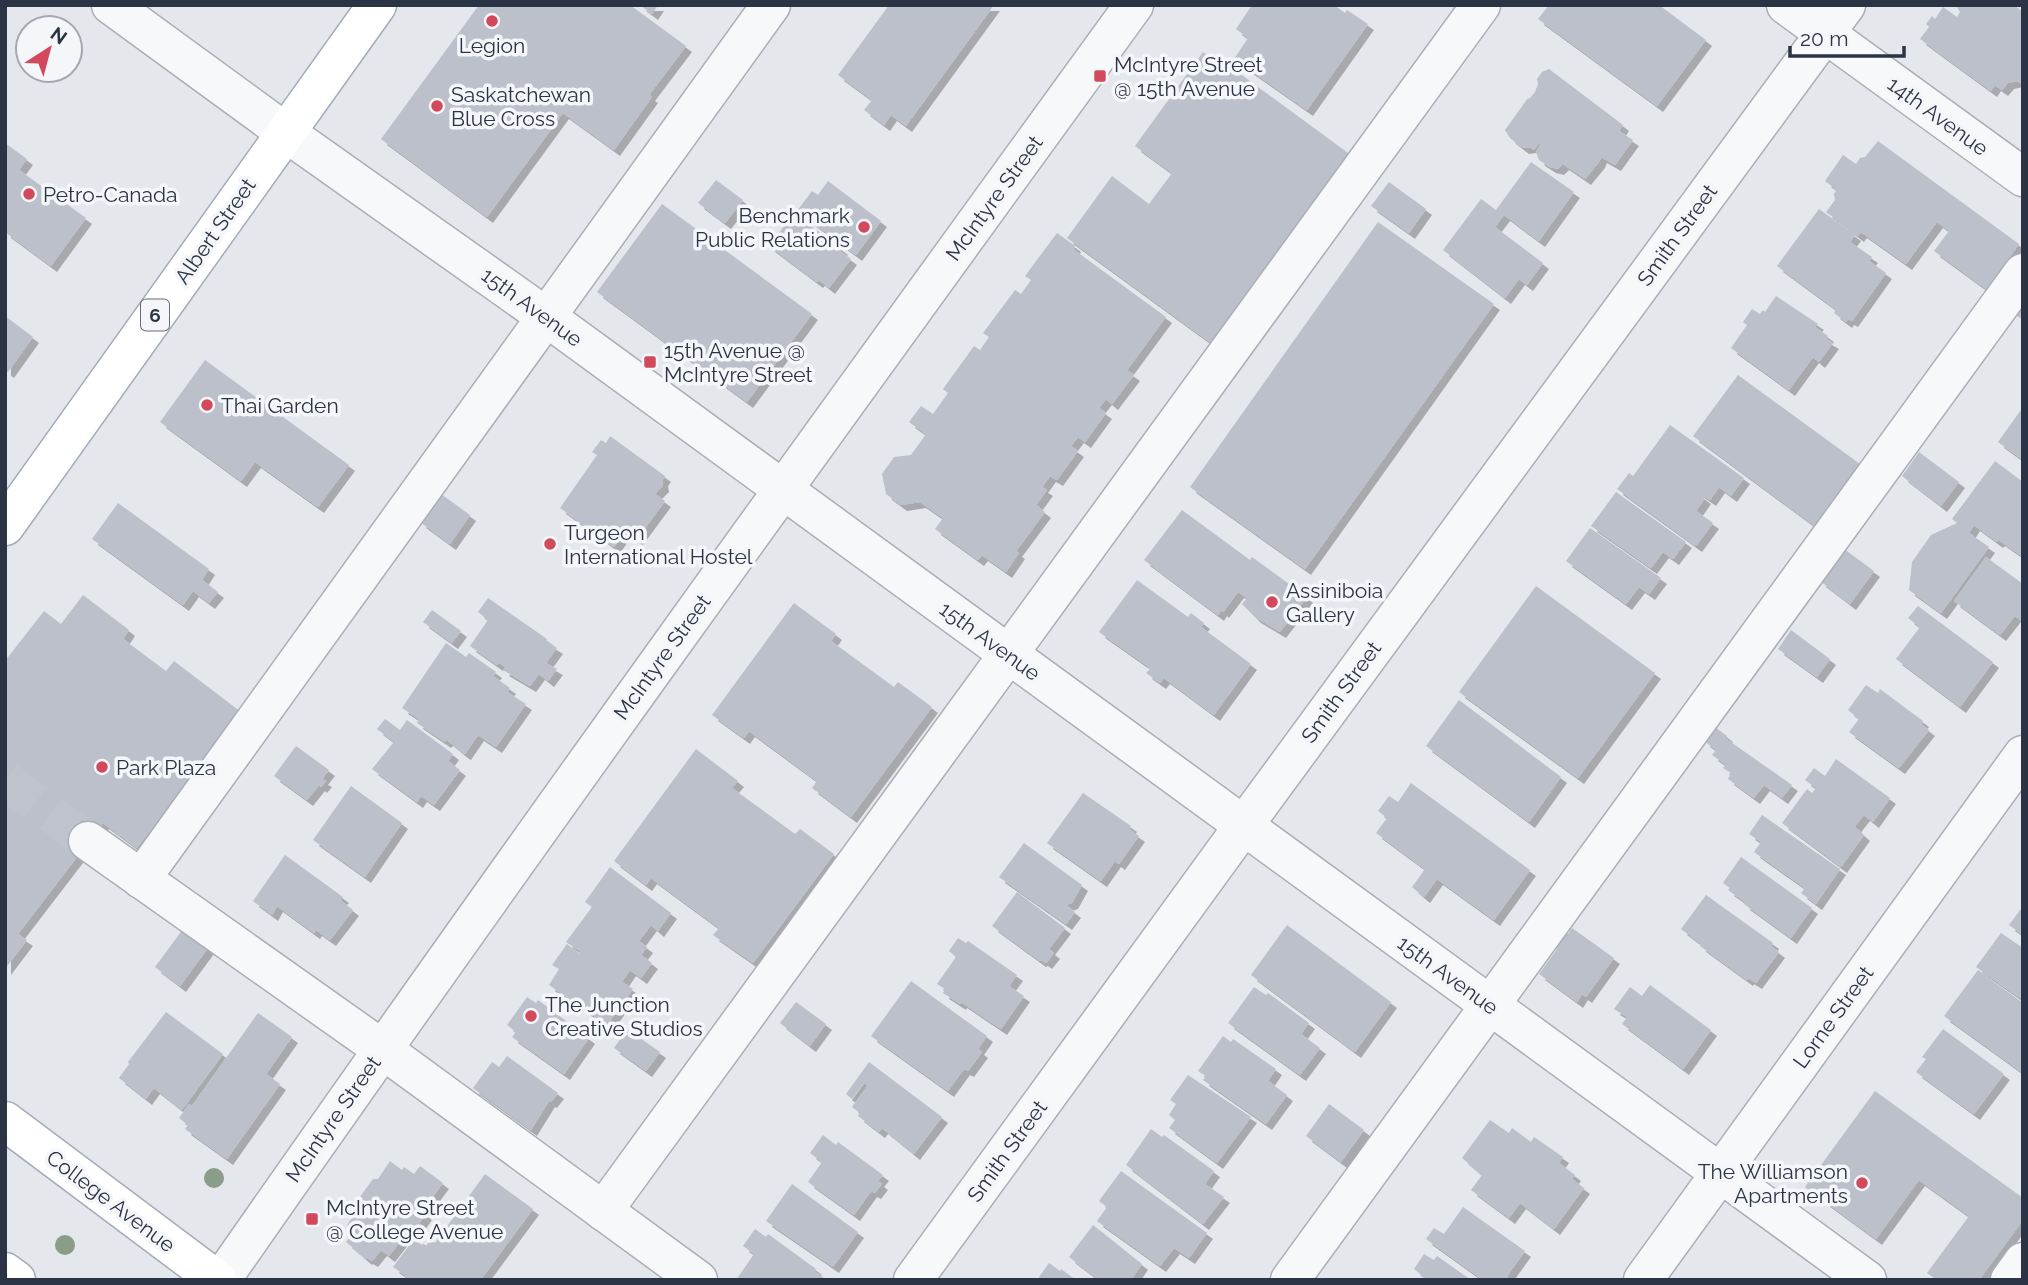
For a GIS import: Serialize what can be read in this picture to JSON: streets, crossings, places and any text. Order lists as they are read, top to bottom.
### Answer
{
  "streets": {
    "main road": ["Albert Street", "6", "College Avenue"],
    "street": [
      "14th Avenue",
      "McIntyre Street",
      "Smith Street",
      "15th Avenue",
      "Lorne Street"
    ]
  },
  "crossings": [
    ["14th Avenue", "Smith Street"],
    ["McIntyre Street", "15th Avenue"],
    ["McIntyre Street", "College Avenue"],
    ["Albert Street", "15th Avenue"],
    ["Smith Street", "15th Avenue"],
    ["15th Avenue", "Lorne Street"]
  ],
  "places": {
    "other": [
      "Legion",
      "Saskatchewan Blue Cross",
      "Petro-Canada",
      "Benchmark Public Relations",
      "Thai Garden",
      "Turgeon International Hostel",
      "Assiniboia Gallery",
      "Park Plaza",
      "The Junction Creative Studios",
      "The Williamson Apartments"
    ],
    "transit": ["McIntyre Street @ 15th Avenue", "15th Avenue @ McIntyre Street", "McIntyre Street @ College Avenue"]
  },
  "scale_bar": "20 m",
  "north": "top right"
}
